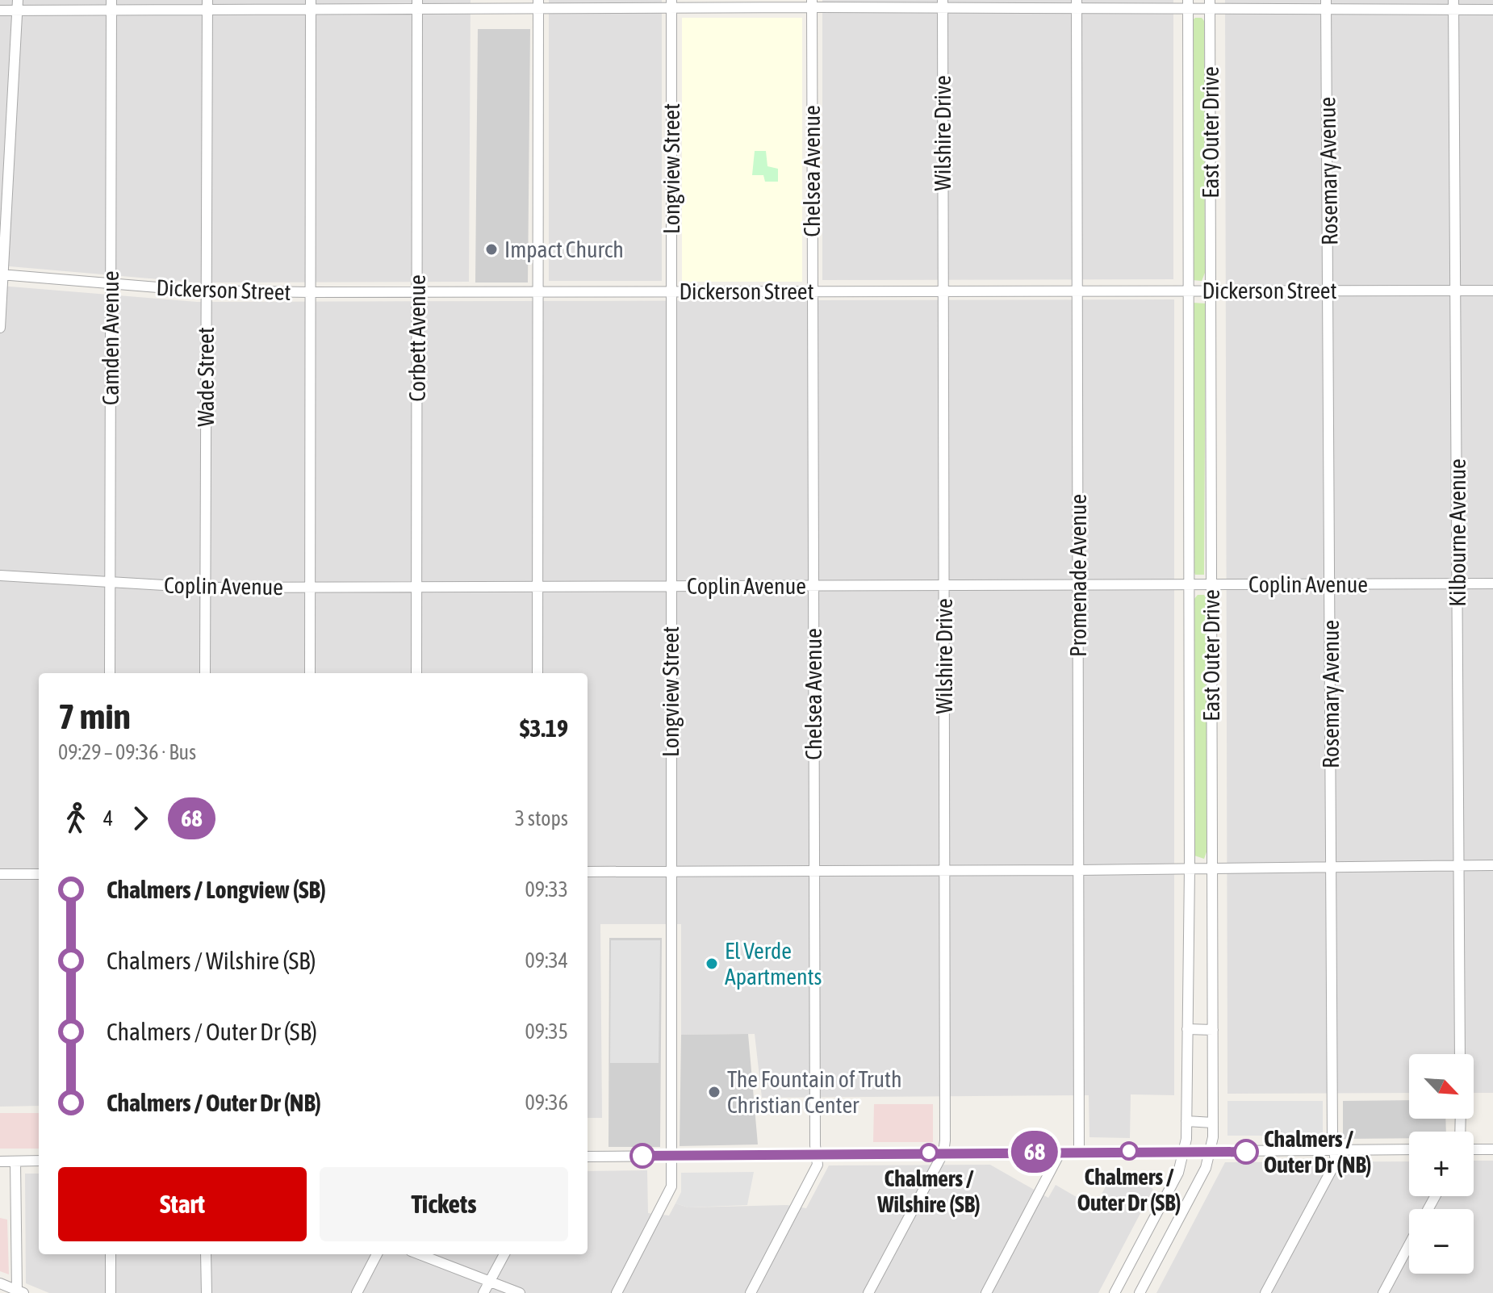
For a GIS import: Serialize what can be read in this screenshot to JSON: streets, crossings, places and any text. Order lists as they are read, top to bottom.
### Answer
{
  "streets": {
    "street": [
      "East Outer Drive",
      "Wilshire Drive",
      "Longview Street",
      "Chelsea Avenue",
      "Rosemary Avenue",
      "Dickerson Street",
      "Camden Avenue",
      "Corbett Avenue",
      "Wade Street",
      "Kilbourne Avenue",
      "Promenade Avenue",
      "Coplin Avenue"
    ]
  },
  "crossings": [
    ["East Outer Drive", "Dickerson Street"],
    ["East Outer Drive", "Coplin Avenue"],
    ["Wilshire Drive", "Dickerson Street"],
    ["Wilshire Drive", "Coplin Avenue"],
    ["Longview Street", "Dickerson Street"],
    ["Longview Street", "Coplin Avenue"],
    ["Chelsea Avenue", "Dickerson Street"],
    ["Chelsea Avenue", "Coplin Avenue"],
    ["Rosemary Avenue", "Dickerson Street"],
    ["Rosemary Avenue", "Coplin Avenue"],
    ["Dickerson Street", "Camden Avenue"],
    ["Dickerson Street", "Corbett Avenue"],
    ["Dickerson Street", "Wade Street"],
    ["Dickerson Street", "Kilbourne Avenue"],
    ["Dickerson Street", "Promenade Avenue"],
    ["Camden Avenue", "Coplin Avenue"],
    ["Corbett Avenue", "Coplin Avenue"],
    ["Wade Street", "Coplin Avenue"],
    ["Kilbourne Avenue", "Coplin Avenue"],
    ["Promenade Avenue", "Coplin Avenue"]
  ],
  "places": [
    "Impact Church",
    "El Verde Apartments",
    "The Fountain of Truth Christian Center",
    "Chalmers / Outer Dr (SB)",
    "Chalmers / Outer Dr (NB)",
    "Chalmers / Wilshire (SB)"
  ],
  "lines": ["bus line 68"],
  "north": "bottom right",
  "page": {
    "on_map": "68",
    "heading": ["7 min", "09:29 – 09:36 · Bus", "$3.19"],
    "legs": ["4", "68", "3 stops"],
    "list": [
      {
        "name": "Chalmers / Longview (SB)",
        "value": "09:33"
      },
      {
        "name": "Chalmers / Wilshire (SB)",
        "value": "09:34"
      },
      {
        "name": "Chalmers / Outer Dr (SB)",
        "value": "09:35"
      },
      {
        "name": "Chalmers / Outer Dr (NB)",
        "value": "09:36"
      }
    ],
    "map_buttons": ["+", "−"],
    "buttons": ["Start", "Tickets"]
  }
}
